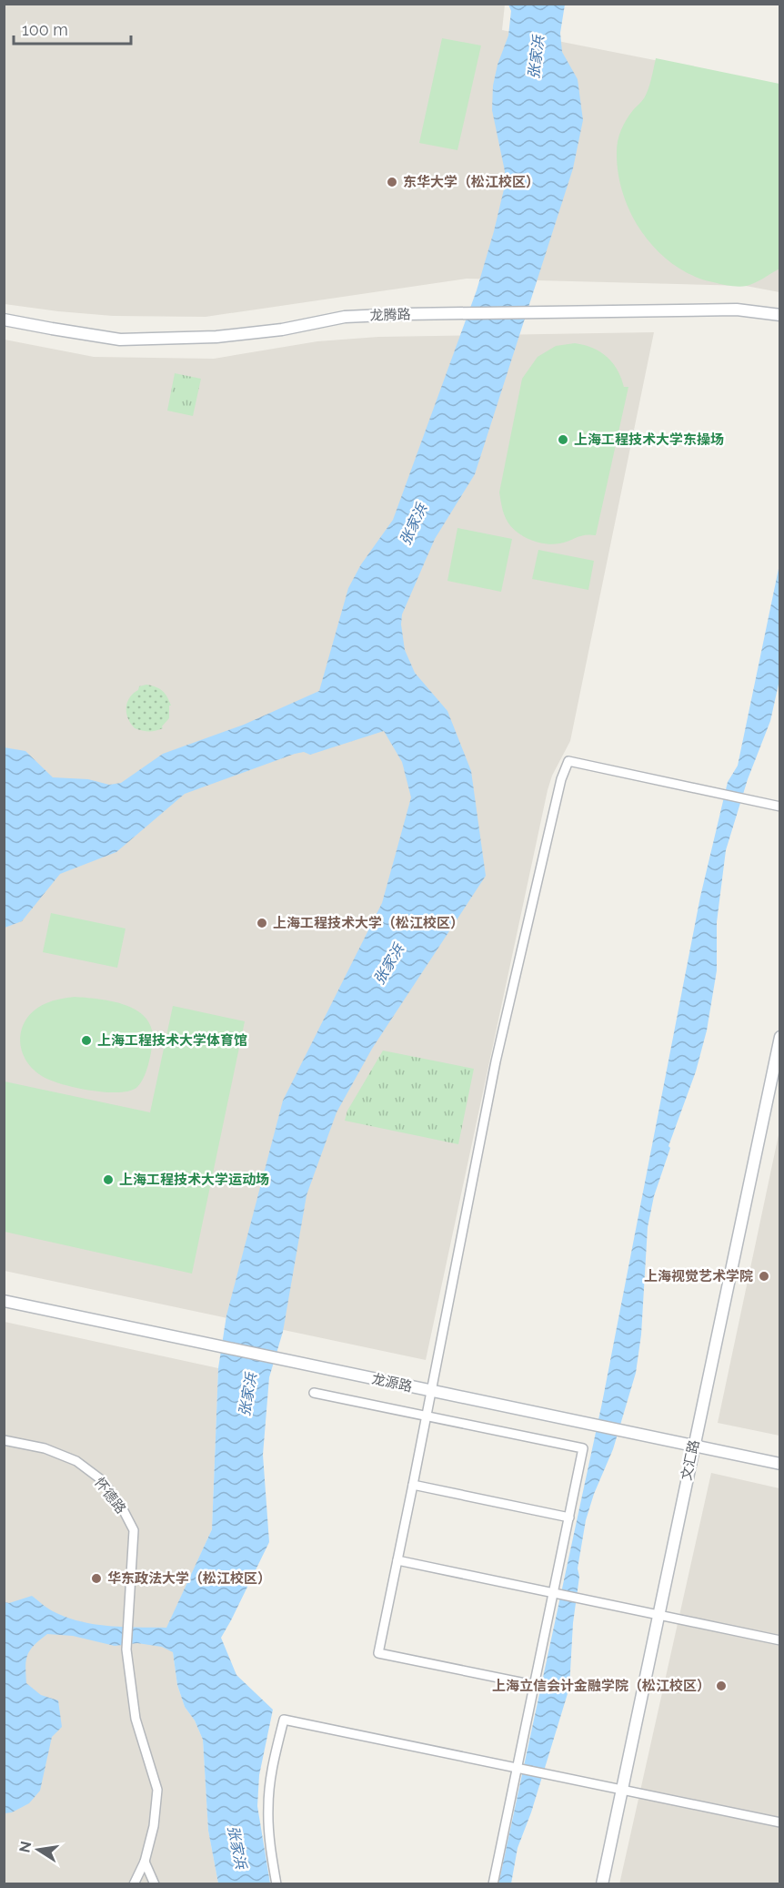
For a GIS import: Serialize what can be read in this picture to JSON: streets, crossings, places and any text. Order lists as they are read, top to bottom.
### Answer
{
  "streets": {
    "main road": ["龙腾路", "龙源路", "文汇路"],
    "street": ["怀德路"]
  },
  "crossings": [
    ["龙源路", "文汇路"]
  ],
  "water": ["张家浜"],
  "places": [
    "东华大学（松江校区）",
    "上海工程技术大学东操场",
    "上海工程技术大学（松江校区）",
    "上海工程技术大学体育馆",
    "上海工程技术大学运动场",
    "上海视觉艺术学院",
    "华东政法大学（松江校区）",
    "上海立信会计金融学院（松江校区）"
  ],
  "scale_bar": "100 m",
  "north": "left"
}
